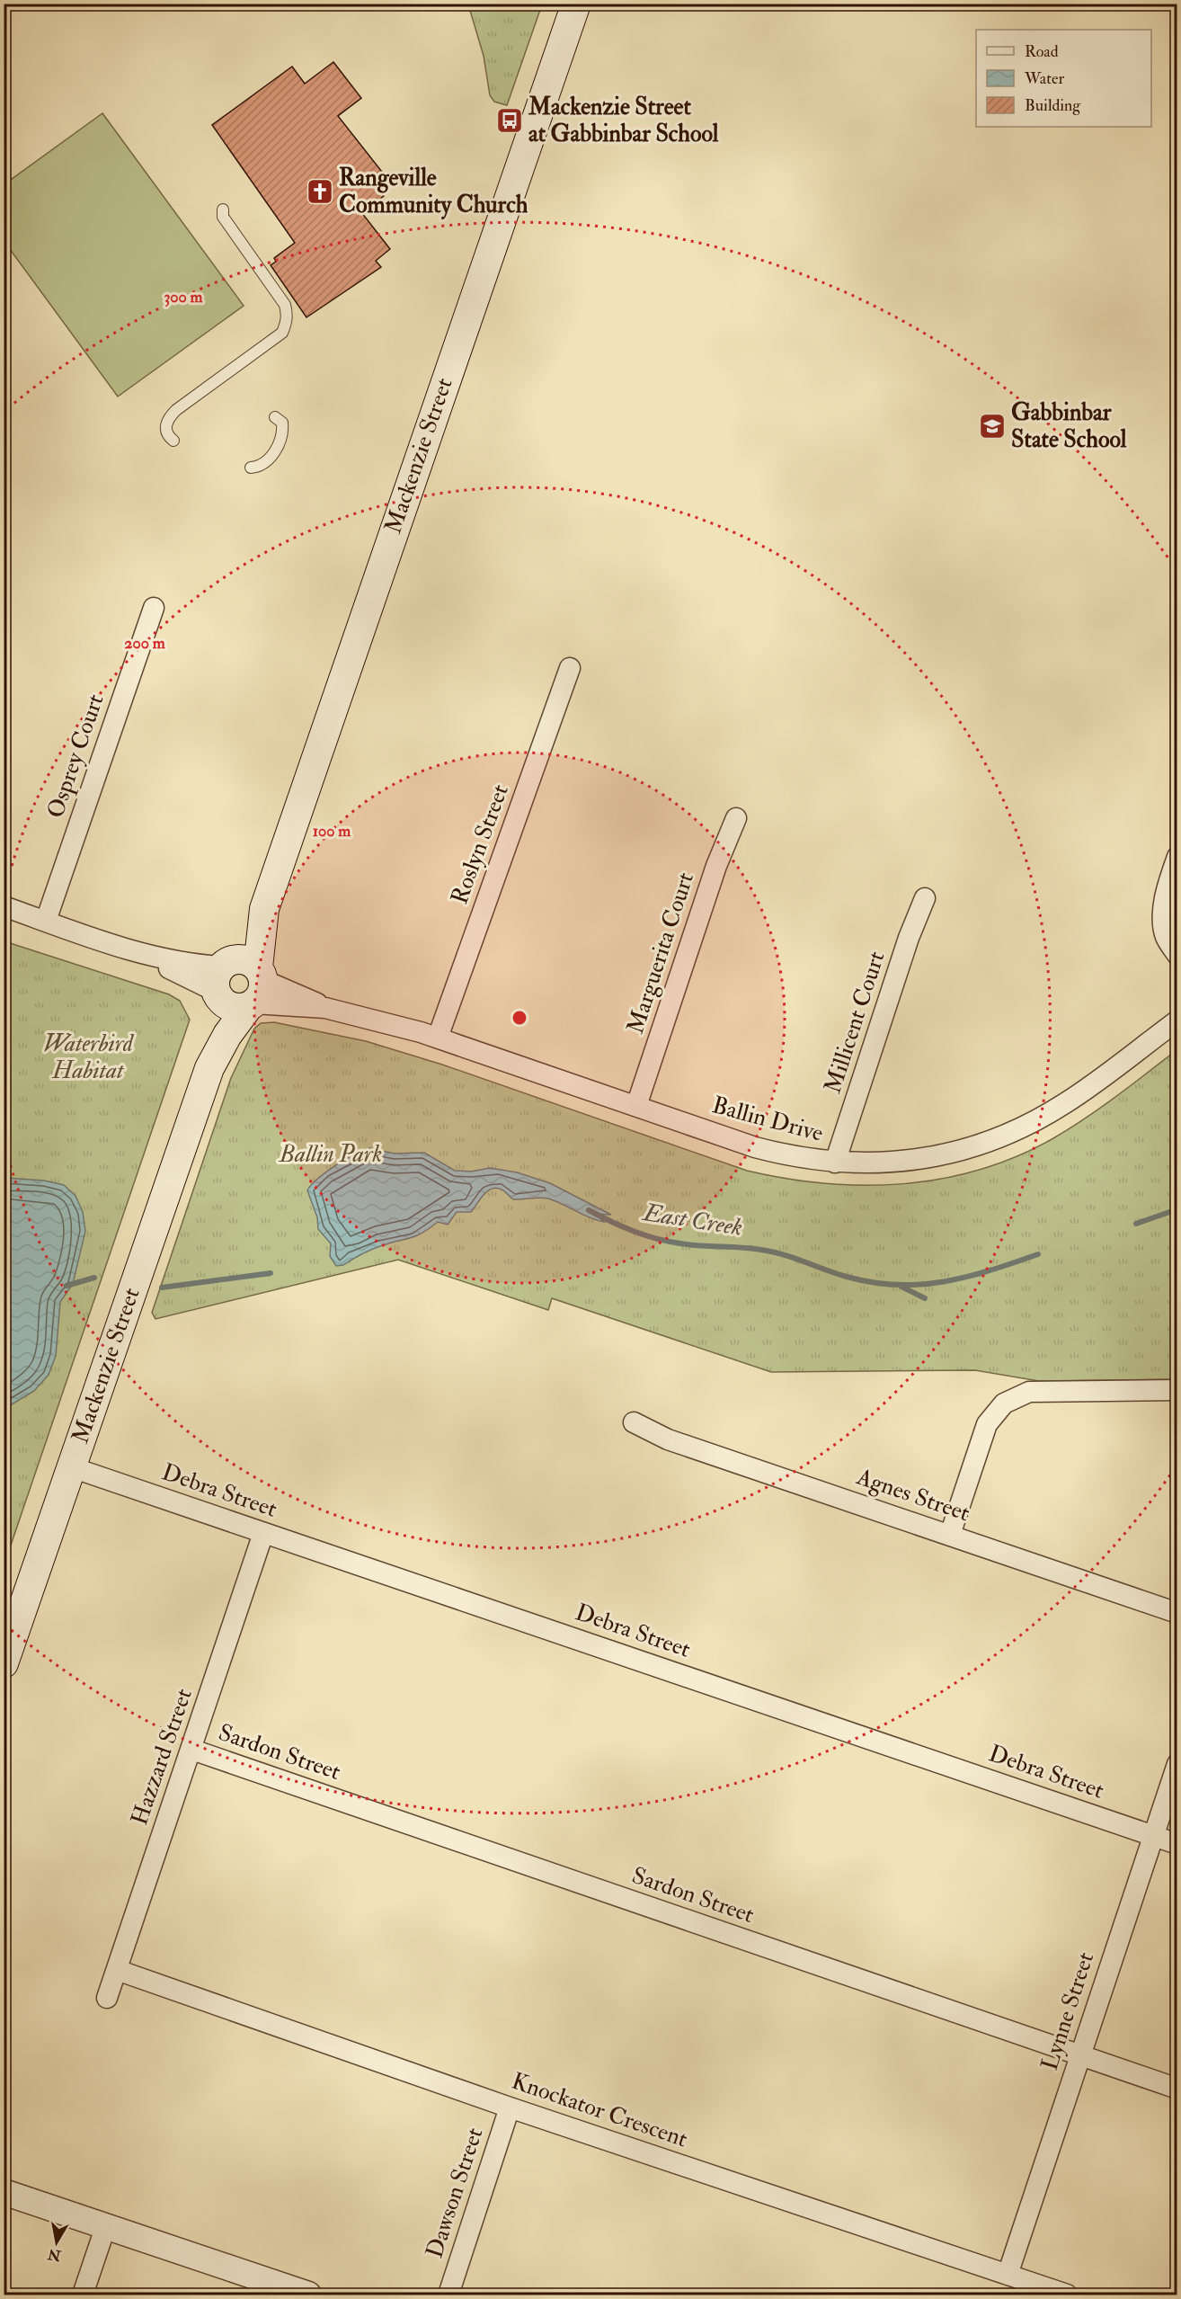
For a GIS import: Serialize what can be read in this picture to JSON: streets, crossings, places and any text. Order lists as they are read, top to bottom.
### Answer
{
  "streets": {
    "main road": ["Mackenzie Street"],
    "street": [
      "Osprey Court",
      "Roslyn Street",
      "Marguerita Court",
      "Millicent Court",
      "Ballin Drive",
      "Debra Street",
      "Agnes Street",
      "Sardon Street",
      "Hazzard Street",
      "Lynne Street",
      "Knockator Crescent",
      "Dawson Street"
    ]
  },
  "crossings": [
    ["Mackenzie Street", "Ballin Drive"],
    ["Mackenzie Street", "Debra Street"],
    ["Osprey Court", "Ballin Drive"],
    ["Roslyn Street", "Ballin Drive"],
    ["Marguerita Court", "Ballin Drive"],
    ["Millicent Court", "Ballin Drive"],
    ["Debra Street", "Hazzard Street"],
    ["Debra Street", "Lynne Street"],
    ["Sardon Street", "Hazzard Street"],
    ["Sardon Street", "Lynne Street"],
    ["Hazzard Street", "Knockator Crescent"],
    ["Lynne Street", "Knockator Crescent"],
    ["Knockator Crescent", "Dawson Street"]
  ],
  "water": ["East Creek"],
  "parks": ["Waterbird Habitat", "Ballin Park"],
  "places": {
    "bus stop": ["Mackenzie Street at Gabbinbar School"],
    "church": ["Rangeville Community Church"],
    "school or university": ["Gabbinbar State School"]
  },
  "legend": ["Road", "Water", "Building"],
  "north": "bottom",
  "rings": ["300 m", "200 m", "100 m"]
}
